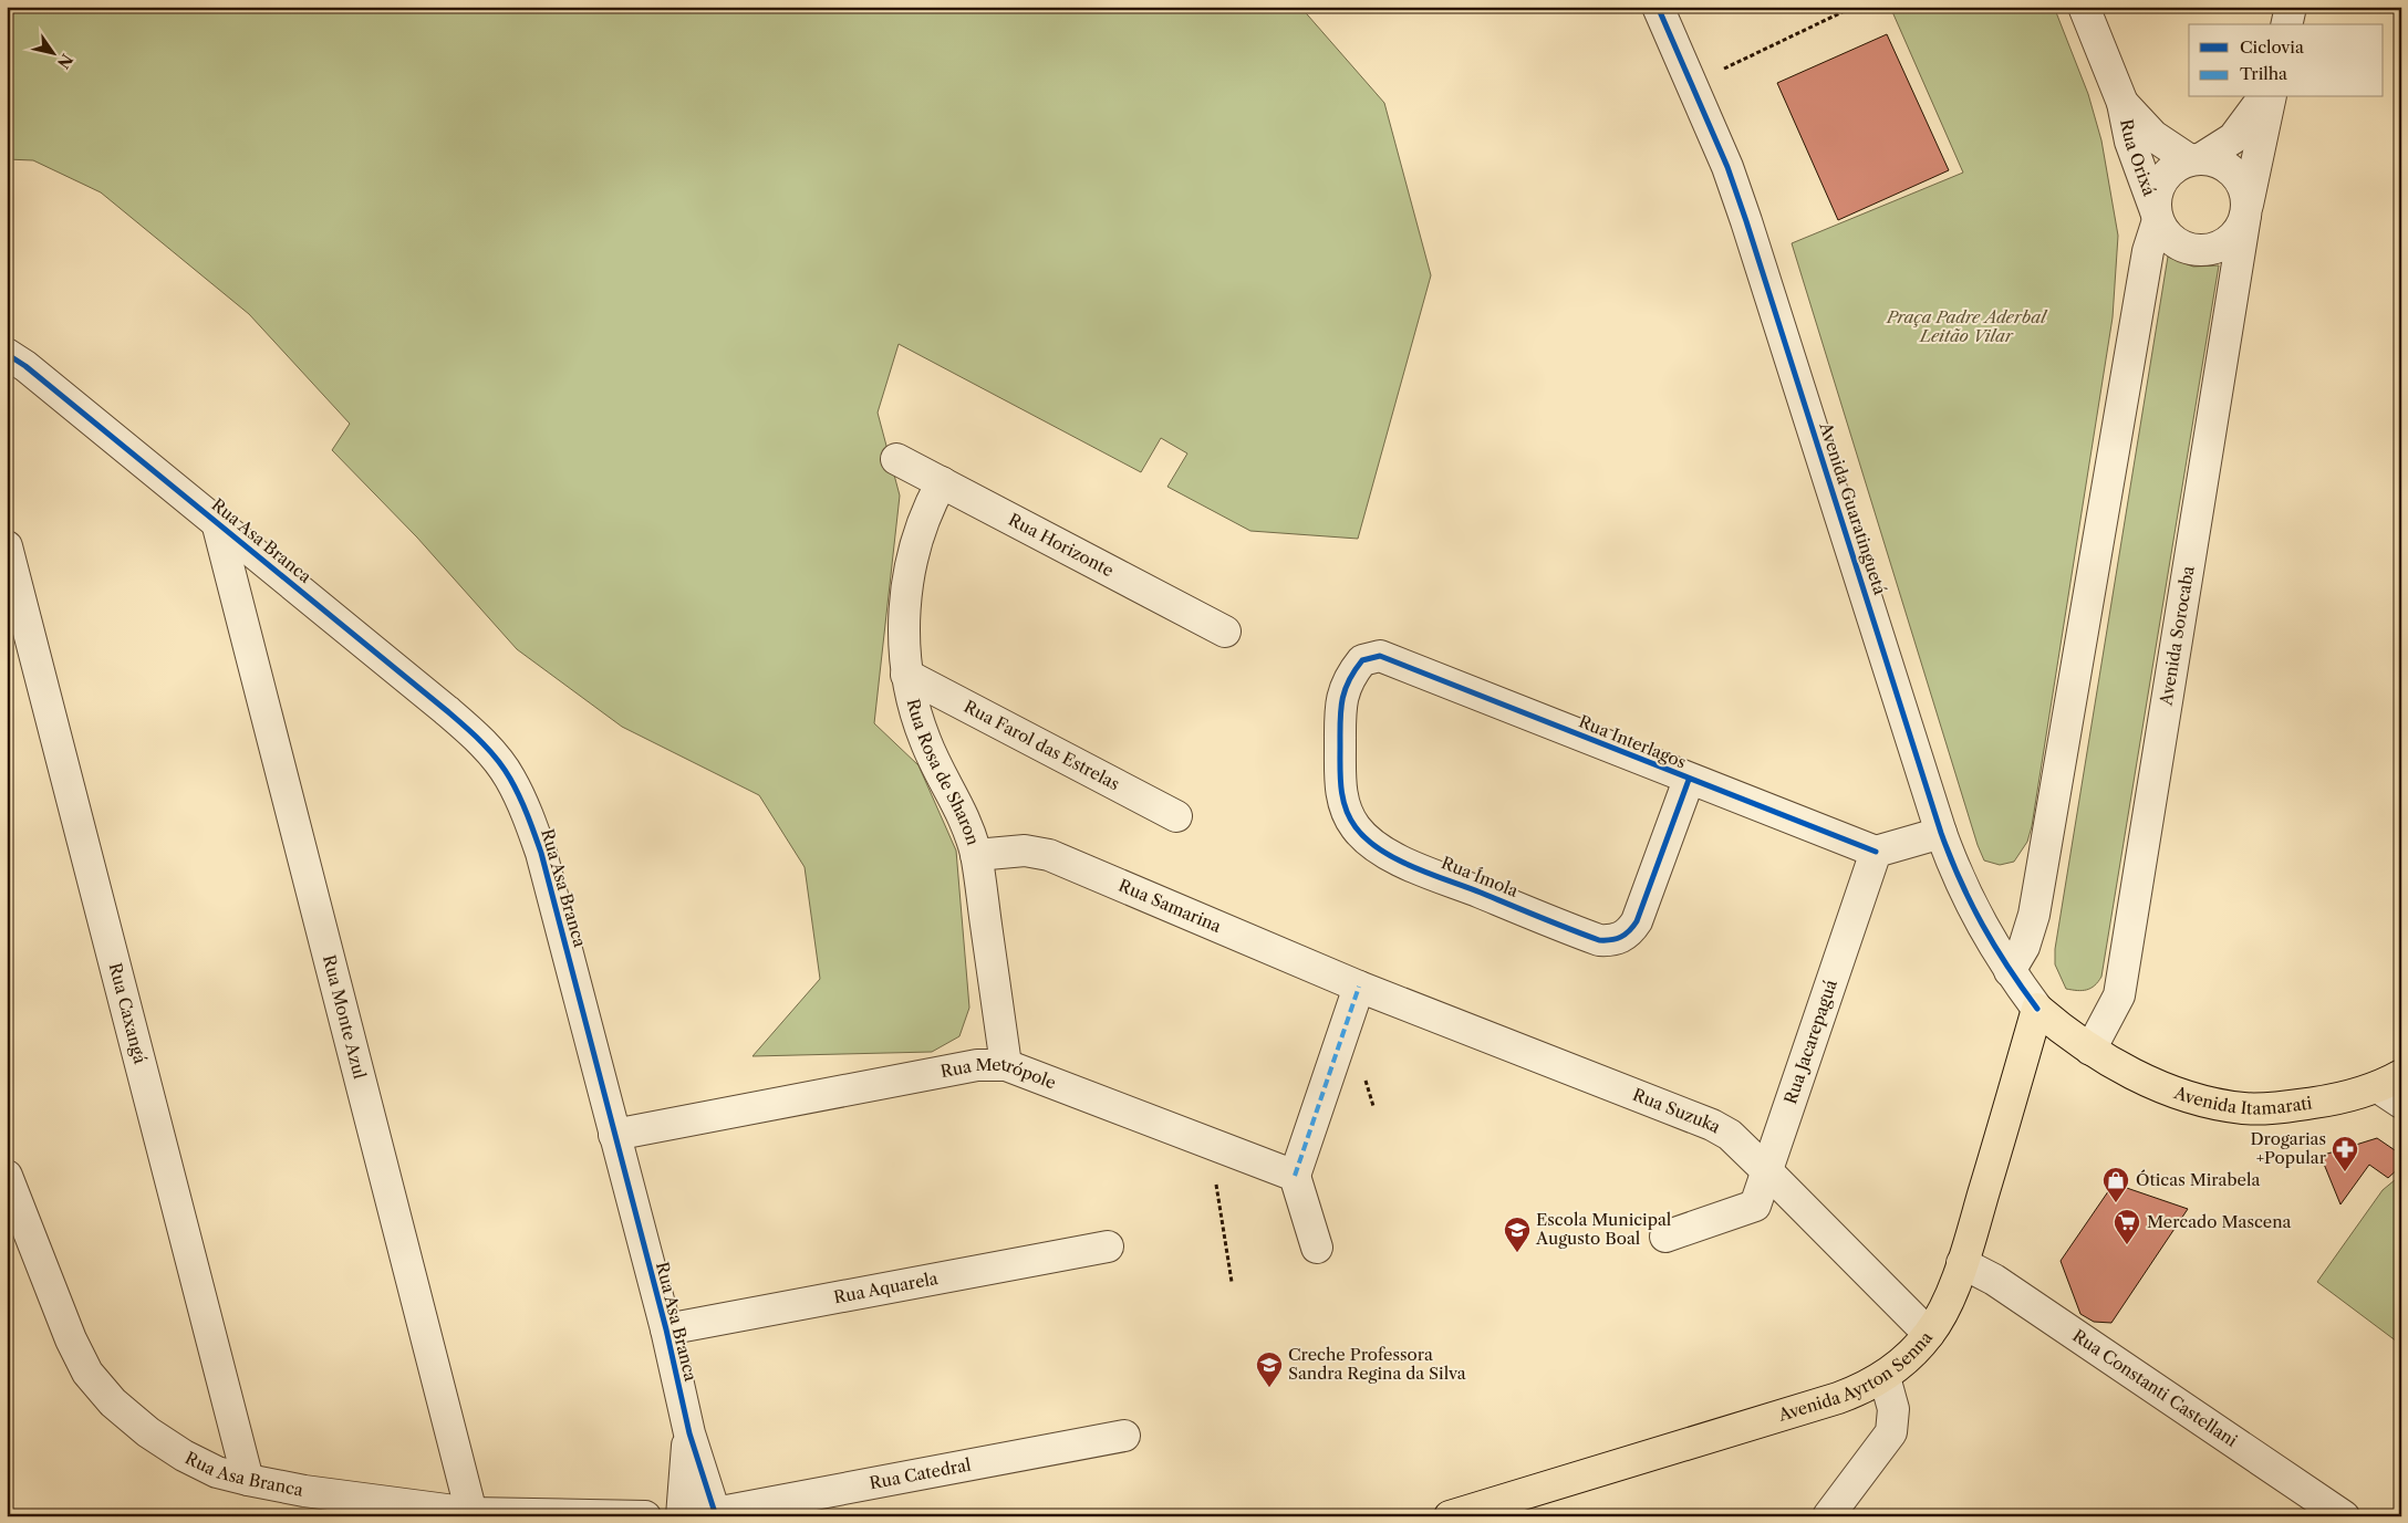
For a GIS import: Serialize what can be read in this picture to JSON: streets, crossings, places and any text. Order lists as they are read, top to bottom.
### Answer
{
  "streets": {
    "main road": ["Avenida Guaratinguetá", "Avenida Itamarati", "Avenida Ayrton Senna"],
    "street": [
      "Rua Orixá",
      "Rua Asa Branca",
      "Rua Horizonte",
      "Avenida Sorocaba",
      "Rua Interlagos",
      "Rua Farol das Estrelas",
      "Rua Rosa de Sharon",
      "Rua Ímola",
      "Rua Samarina",
      "Rua Caxangá",
      "Rua Monte Azul",
      "Rua Jacarepaguá",
      "Rua Metrópole",
      "Rua Suzuka",
      "Rua Aquarela",
      "Rua Constanti Castellani",
      "Rua Catedral"
    ]
  },
  "crossings": [
    ["Rua Orixá", "Avenida Sorocaba"],
    ["Avenida Guaratinguetá", "Avenida Sorocaba"],
    ["Avenida Guaratinguetá", "Avenida Itamarati"],
    ["Avenida Guaratinguetá", "Avenida Ayrton Senna"],
    ["Rua Asa Branca", "Rua Caxangá"],
    ["Rua Asa Branca", "Rua Monte Azul"],
    ["Rua Asa Branca", "Rua Metrópole"],
    ["Rua Asa Branca", "Rua Aquarela"],
    ["Rua Asa Branca", "Rua Catedral"],
    ["Rua Horizonte", "Rua Rosa de Sharon"],
    ["Avenida Sorocaba", "Avenida Itamarati"],
    ["Rua Interlagos", "Rua Ímola"],
    ["Rua Interlagos", "Rua Jacarepaguá"],
    ["Rua Farol das Estrelas", "Rua Rosa de Sharon"],
    ["Rua Rosa de Sharon", "Rua Samarina"],
    ["Rua Rosa de Sharon", "Rua Metrópole"],
    ["Rua Samarina", "Rua Suzuka"],
    ["Rua Jacarepaguá", "Rua Suzuka"],
    ["Rua Suzuka", "Avenida Ayrton Senna"],
    ["Avenida Ayrton Senna", "Rua Constanti Castellani"]
  ],
  "parks": ["Praça Padre Aderbal Leitão Vilar"],
  "places": {
    "pharmacy": ["Drogarias +Popular"],
    "shop": ["Óticas Mirabela"],
    "supermarket": ["Mercado Mascena"],
    "school or university": ["Escola Municipal Augusto Boal", "Creche Professora Sandra Regina da Silva"]
  },
  "legend": ["Ciclovia", "Trilha"],
  "north": "bottom right"
}
